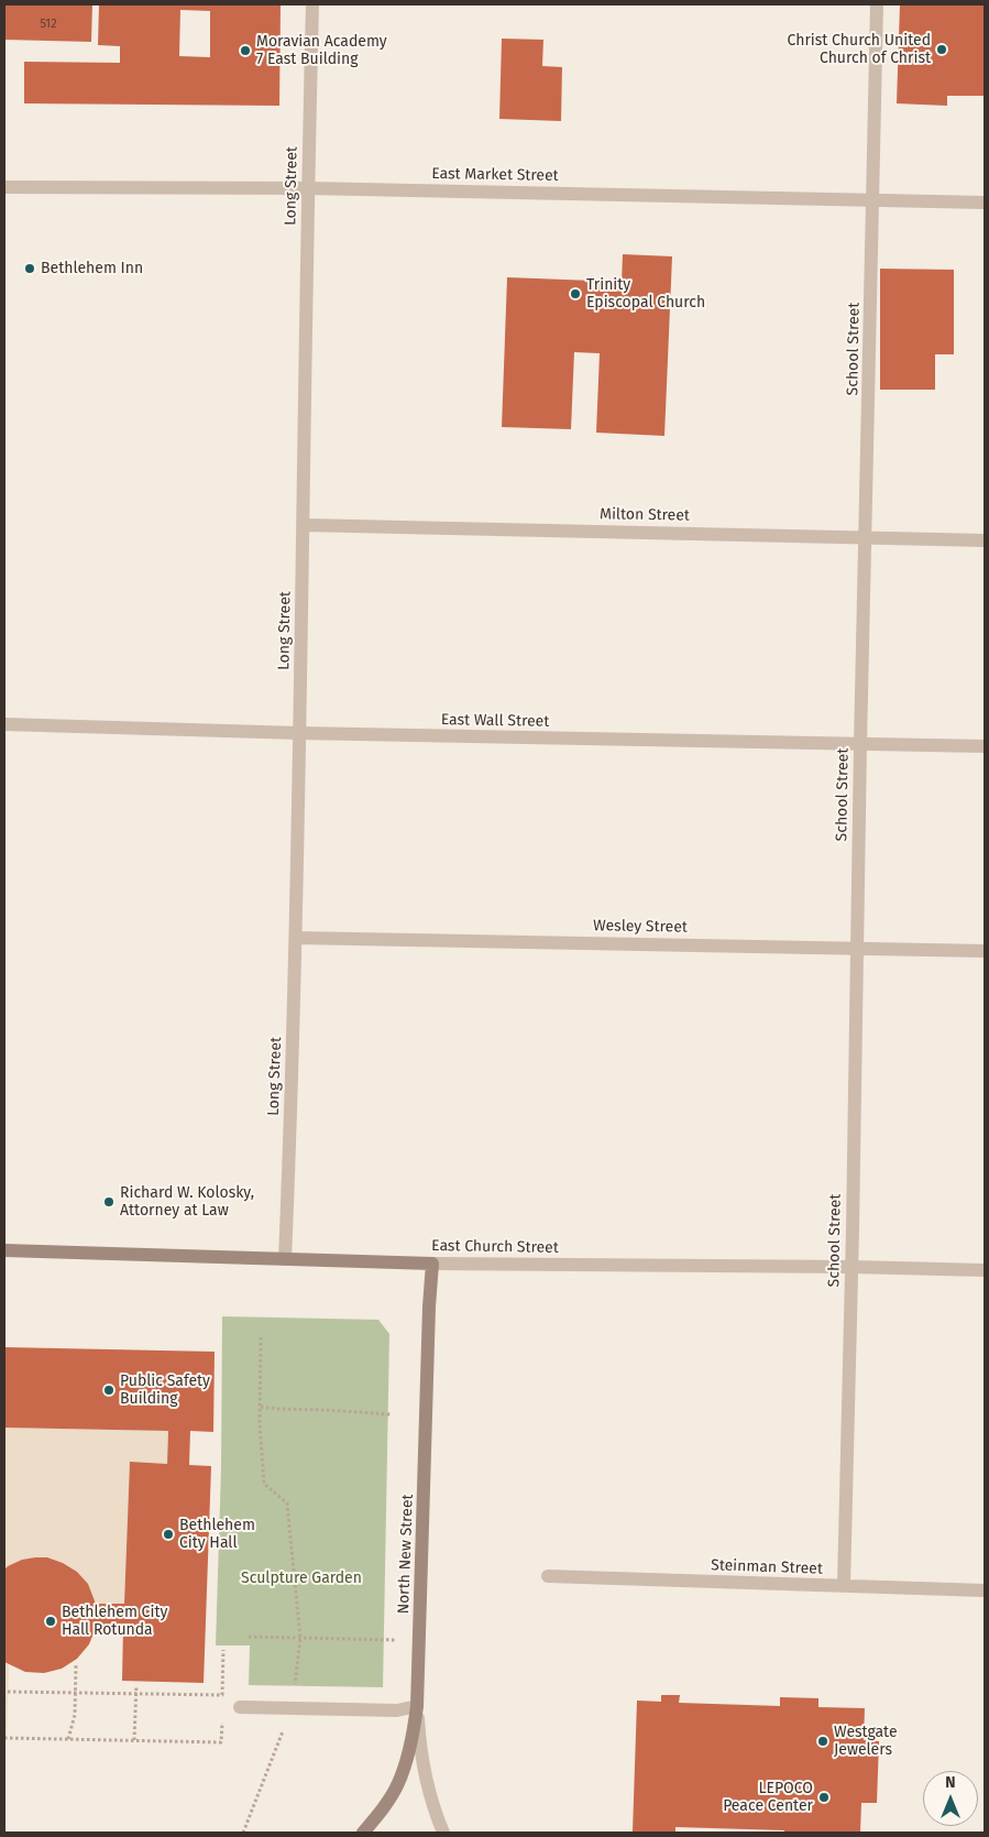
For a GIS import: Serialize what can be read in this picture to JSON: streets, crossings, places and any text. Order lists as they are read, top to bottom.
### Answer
{
  "streets": {
    "main road": ["East Church Street", "North New Street"],
    "street": [
      "East Market Street",
      "Long Street",
      "School Street",
      "Milton Street",
      "East Wall Street",
      "Wesley Street",
      "Steinman Street"
    ]
  },
  "crossings": [
    ["East Market Street", "Long Street"],
    ["East Market Street", "School Street"],
    ["Long Street", "Milton Street"],
    ["Long Street", "East Wall Street"],
    ["Long Street", "Wesley Street"],
    ["Long Street", "East Church Street"],
    ["School Street", "Milton Street"],
    ["School Street", "East Wall Street"],
    ["School Street", "Wesley Street"],
    ["School Street", "East Church Street"],
    ["School Street", "Steinman Street"],
    ["East Church Street", "North New Street"]
  ],
  "parks": ["Sculpture Garden"],
  "places": [
    "Christ Church United Church of Christ",
    "Moravian Academy 7 East Building",
    "Bethlehem Inn",
    "Trinity Episcopal Church",
    "Richard W. Kolosky, Attorney at Law",
    "Public Safety Building",
    "Bethlehem City Hall",
    "Bethlehem City Hall Rotunda",
    "Westgate Jewelers",
    "LEPOCO Peace Center"
  ],
  "house_numbers": ["512"],
  "north": "top"
}
